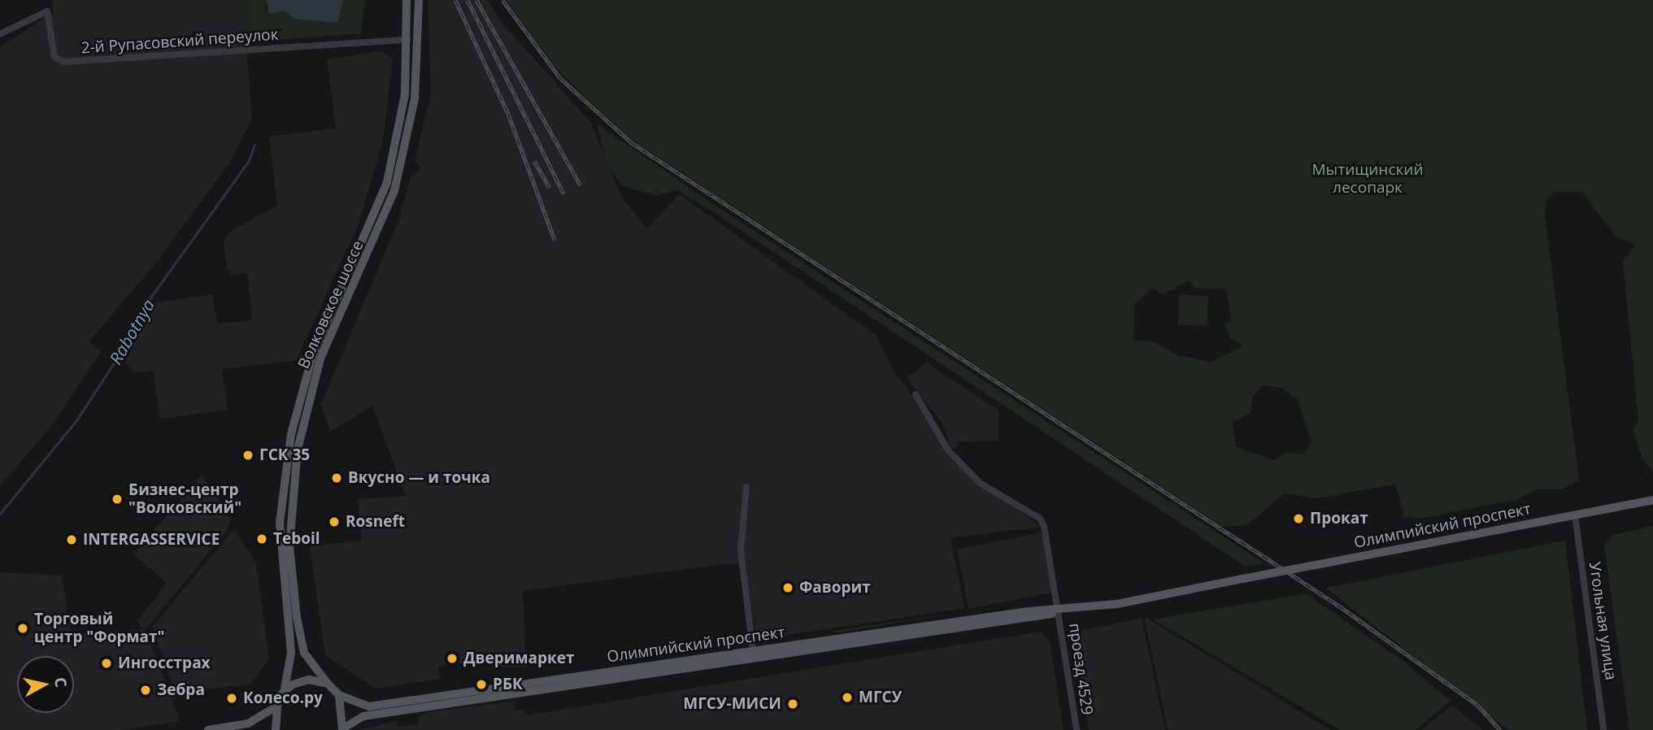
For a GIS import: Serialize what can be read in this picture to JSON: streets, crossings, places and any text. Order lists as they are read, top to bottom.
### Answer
{
  "streets": {
    "main road": ["Волковское шоссе", "Олимпийский проспект"],
    "street": ["2-й Рупасовский переулок", "Угольная улица", "проезд 4529"]
  },
  "crossings": [
    ["2-й Рупасовский переулок", "Волковское шоссе"],
    ["Волковское шоссе", "Олимпийский проспект"],
    ["Олимпийский проспект", "Угольная улица"],
    ["Олимпийский проспект", "проезд 4529"]
  ],
  "water": ["Rabotnya"],
  "parks": ["Мытищинский лесопарк"],
  "places": [
    "ГСК 35",
    "Вкусно — и точка",
    "Бизнес-центр \"Волковский\"",
    "Прокат",
    "Rosneft",
    "Teboil",
    "INTERGASSERVICE",
    "Фаворит",
    "Торговый центр \"Формат\"",
    "Дверимаркет",
    "Ингосстрах",
    "РБК",
    "Зебра",
    "МГСУ",
    "Колесо.ру",
    "МГСУ-МИСИ"
  ],
  "north": "right"
}
